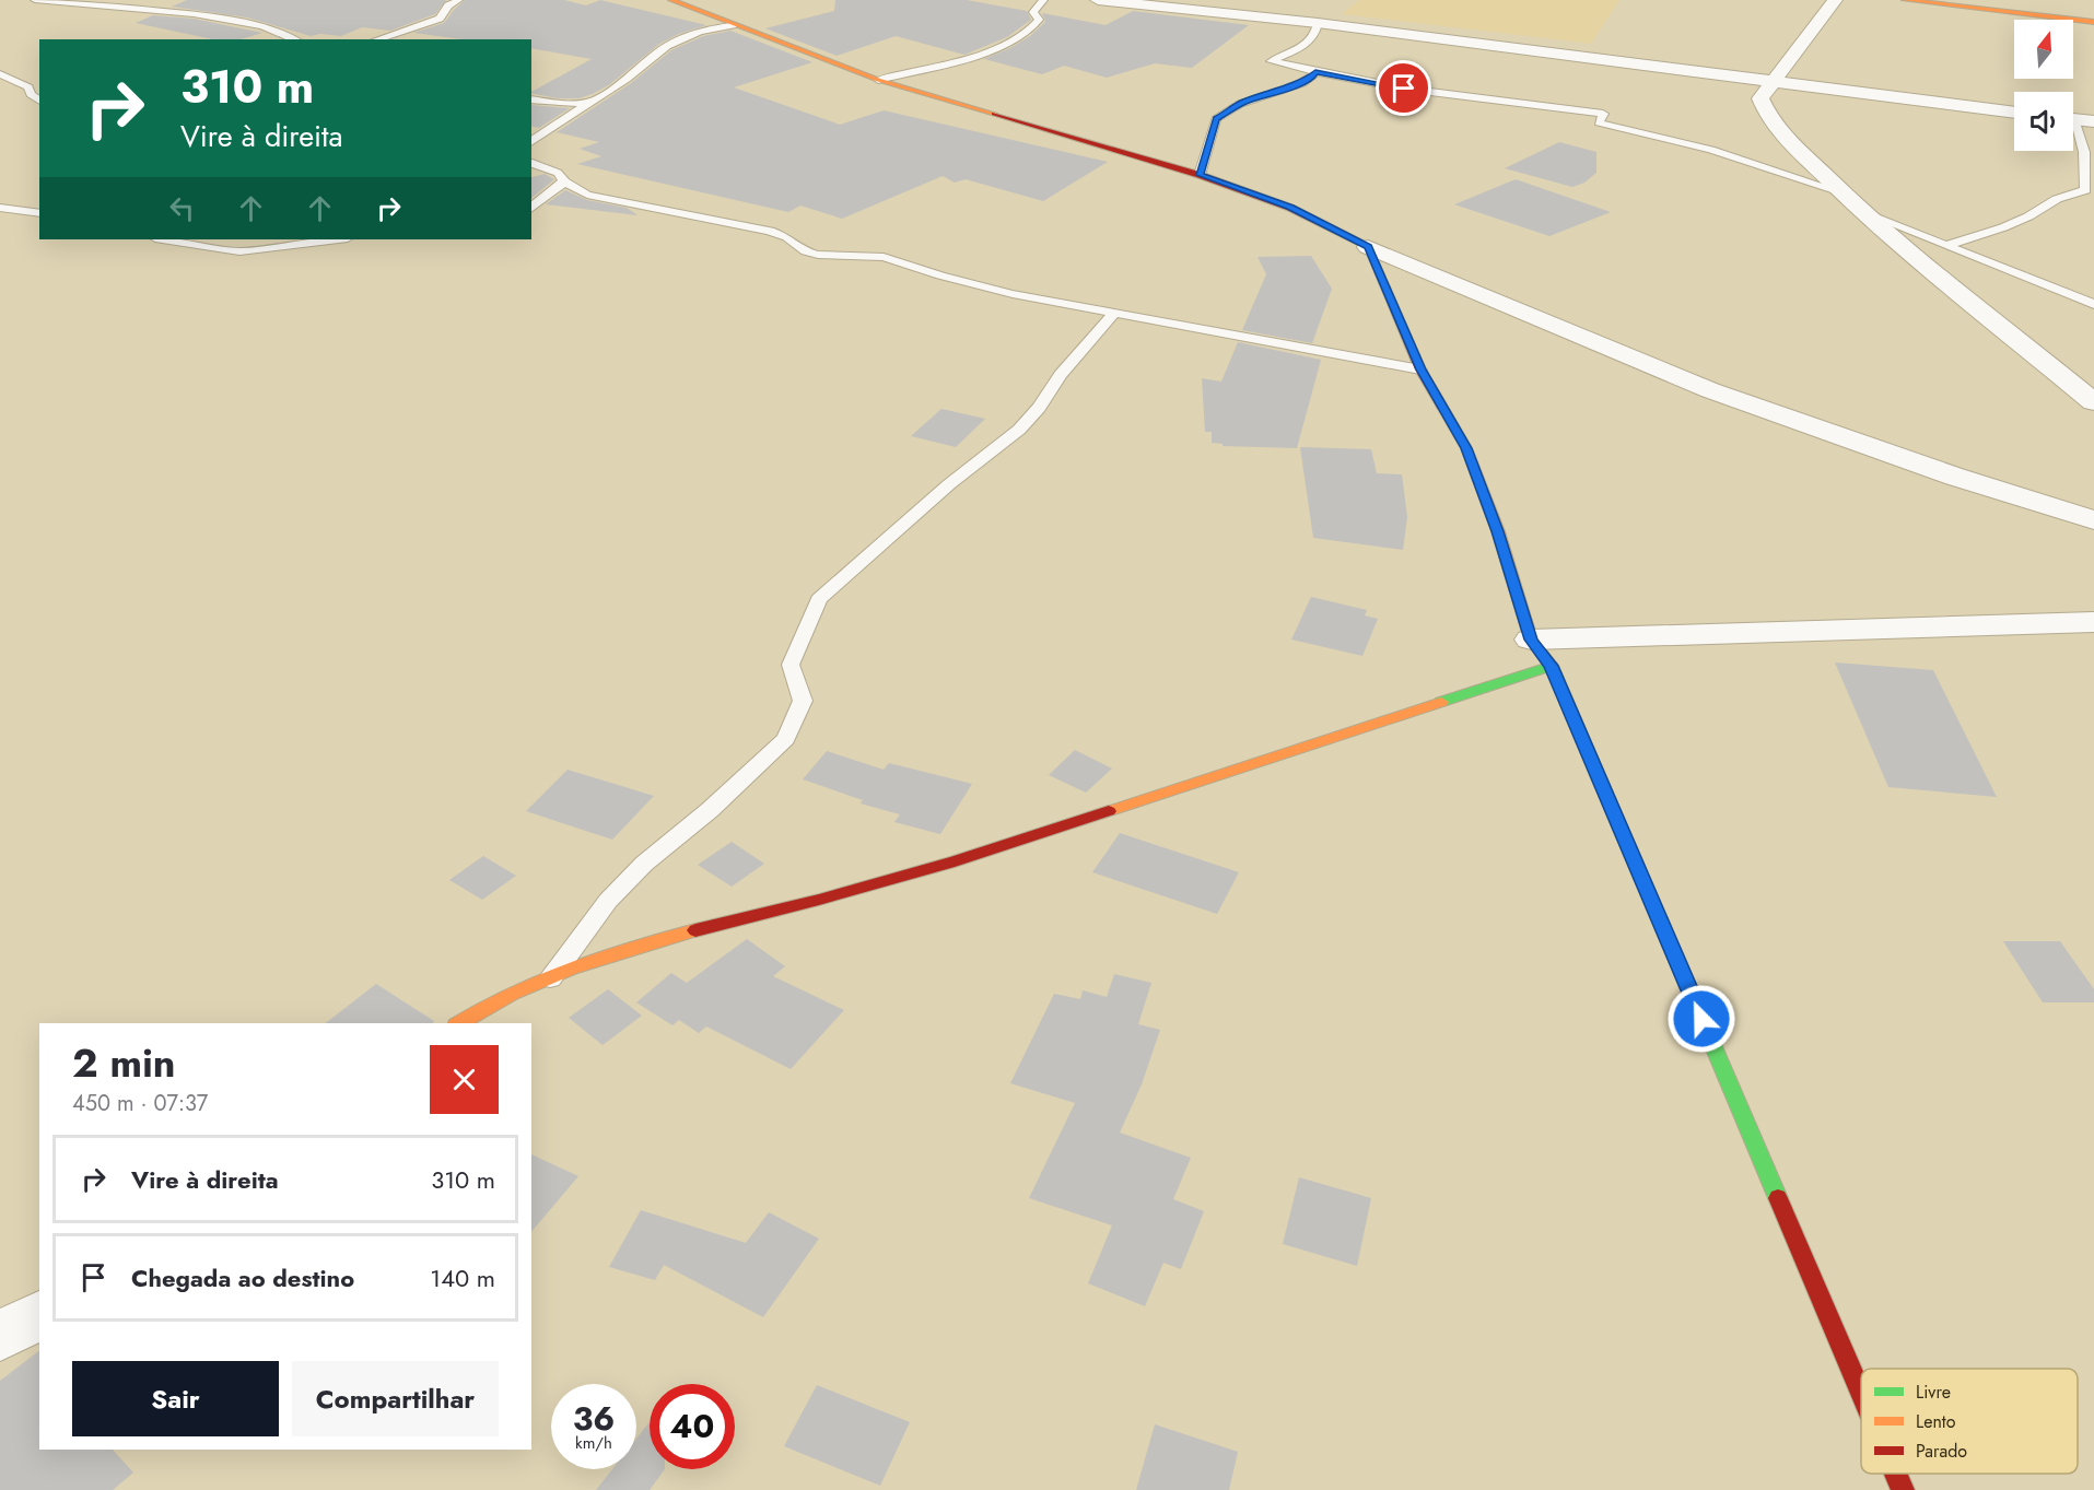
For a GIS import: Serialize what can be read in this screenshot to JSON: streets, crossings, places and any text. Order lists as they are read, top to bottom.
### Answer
{
  "legend": ["Livre", "Lento", "Parado"],
  "north": "top",
  "page": {
    "turn": ["310 m", "Vire à direita"],
    "heading": ["2 min", "450 m · 07:37"],
    "list": [
      {
        "name": "Vire à direita",
        "value": "310 m"
      },
      {
        "name": "Chegada ao destino",
        "value": "140 m"
      }
    ],
    "buttons": ["Sair", "Compartilhar"],
    "speed": "36 km/h",
    "limit": "40"
  }
}
